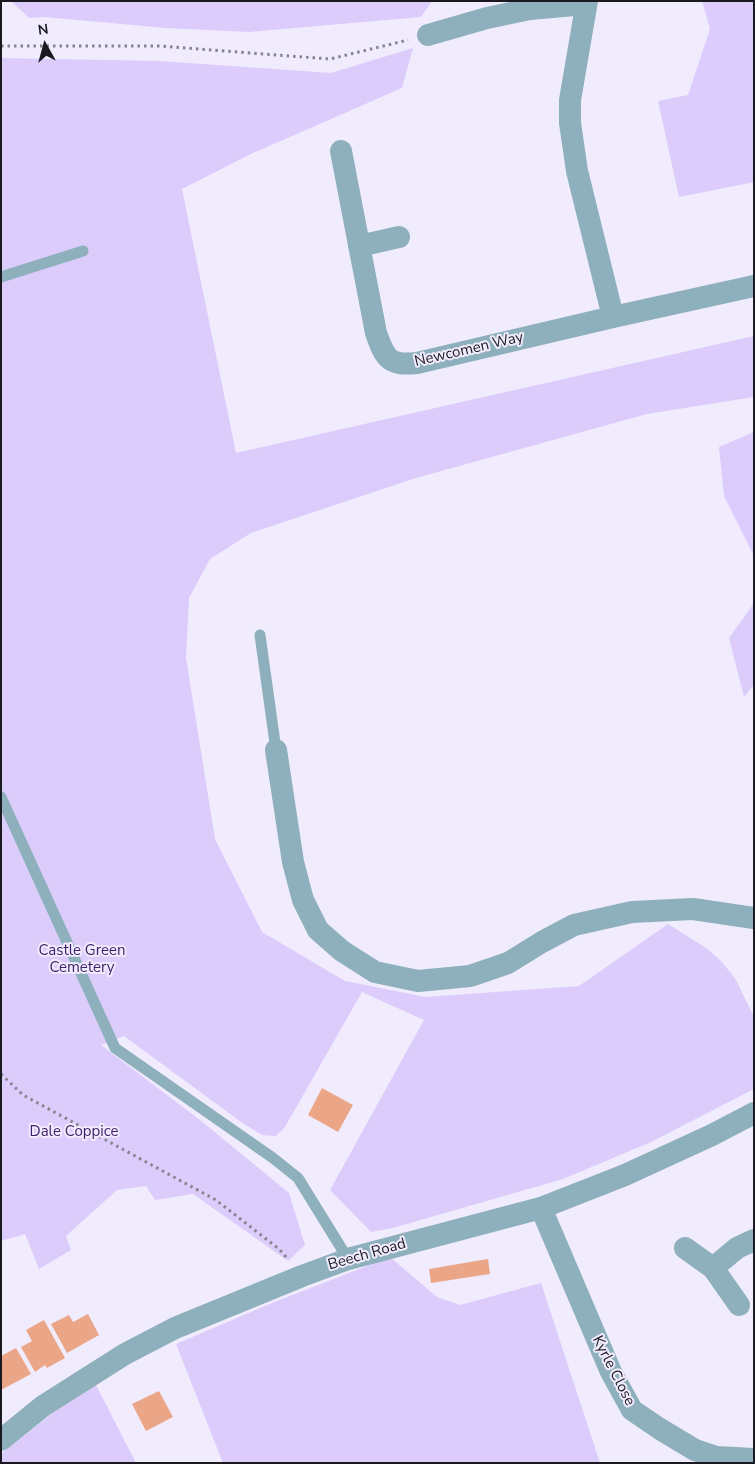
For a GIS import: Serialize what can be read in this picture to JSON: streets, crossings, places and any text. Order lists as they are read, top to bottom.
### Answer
{
  "streets": {
    "street": ["Newcomen Way", "Beech Road", "Kyrle Close"]
  },
  "crossings": [
    ["Beech Road", "Kyrle Close"]
  ],
  "parks": ["Castle Green Cemetery", "Dale Coppice"],
  "north": "top"
}
